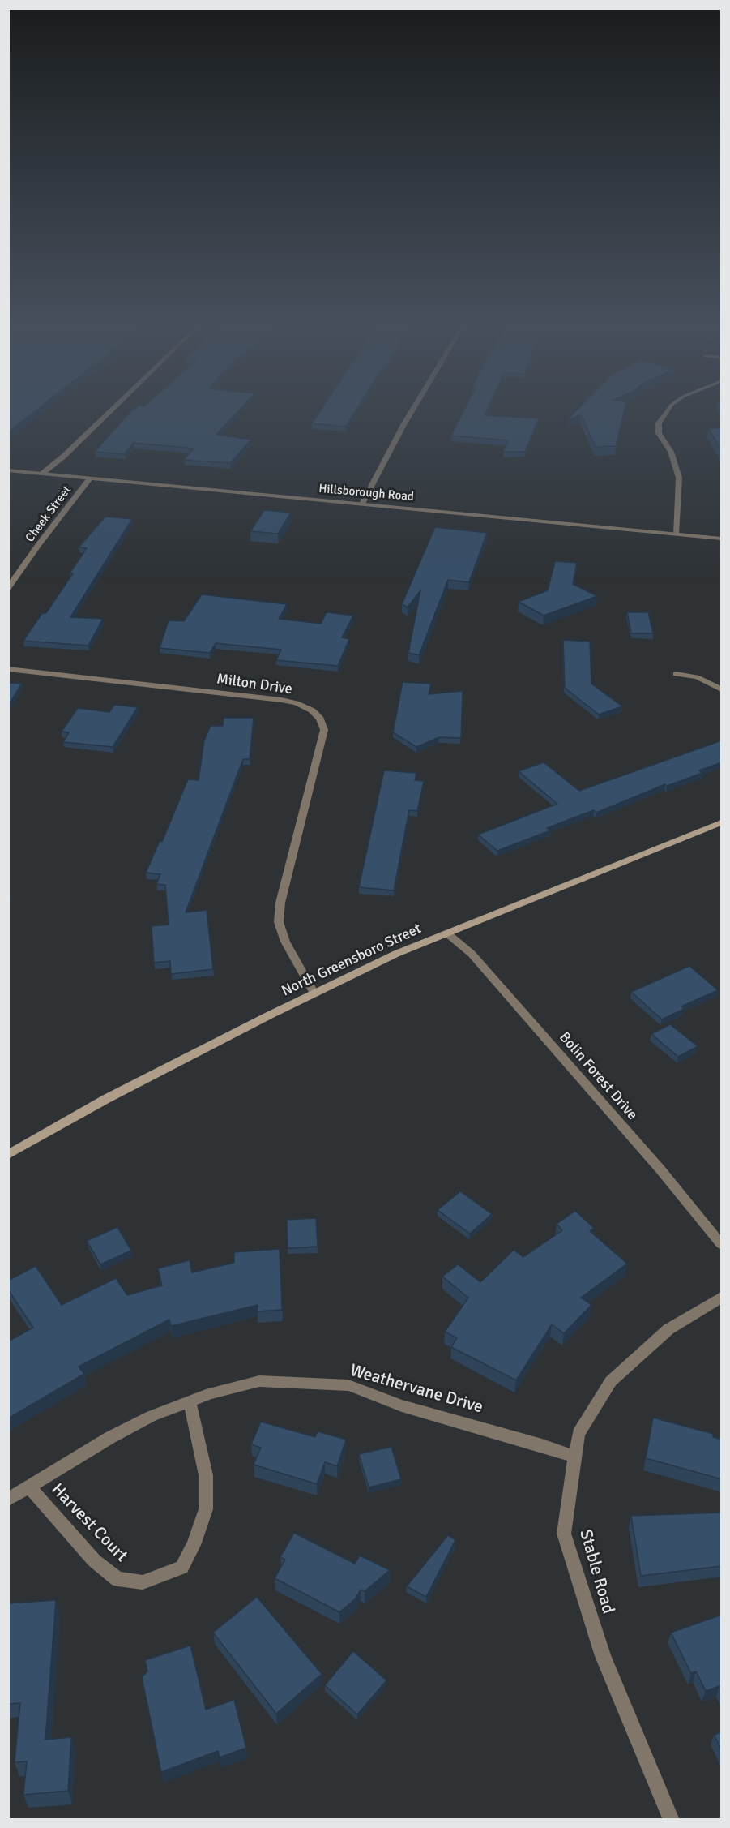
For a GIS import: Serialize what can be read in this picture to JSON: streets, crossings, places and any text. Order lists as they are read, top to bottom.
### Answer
{
  "streets": {
    "main road": ["North Greensboro Street"],
    "street": [
      "Hillsborough Road",
      "Cheek Street",
      "Milton Drive",
      "Bolin Forest Drive",
      "Weathervane Drive",
      "Harvest Court",
      "Stable Road"
    ]
  },
  "crossings": [
    ["Hillsborough Road", "Cheek Street"],
    ["Milton Drive", "North Greensboro Street"],
    ["North Greensboro Street", "Bolin Forest Drive"],
    ["Weathervane Drive", "Harvest Court"],
    ["Weathervane Drive", "Stable Road"]
  ]
}
